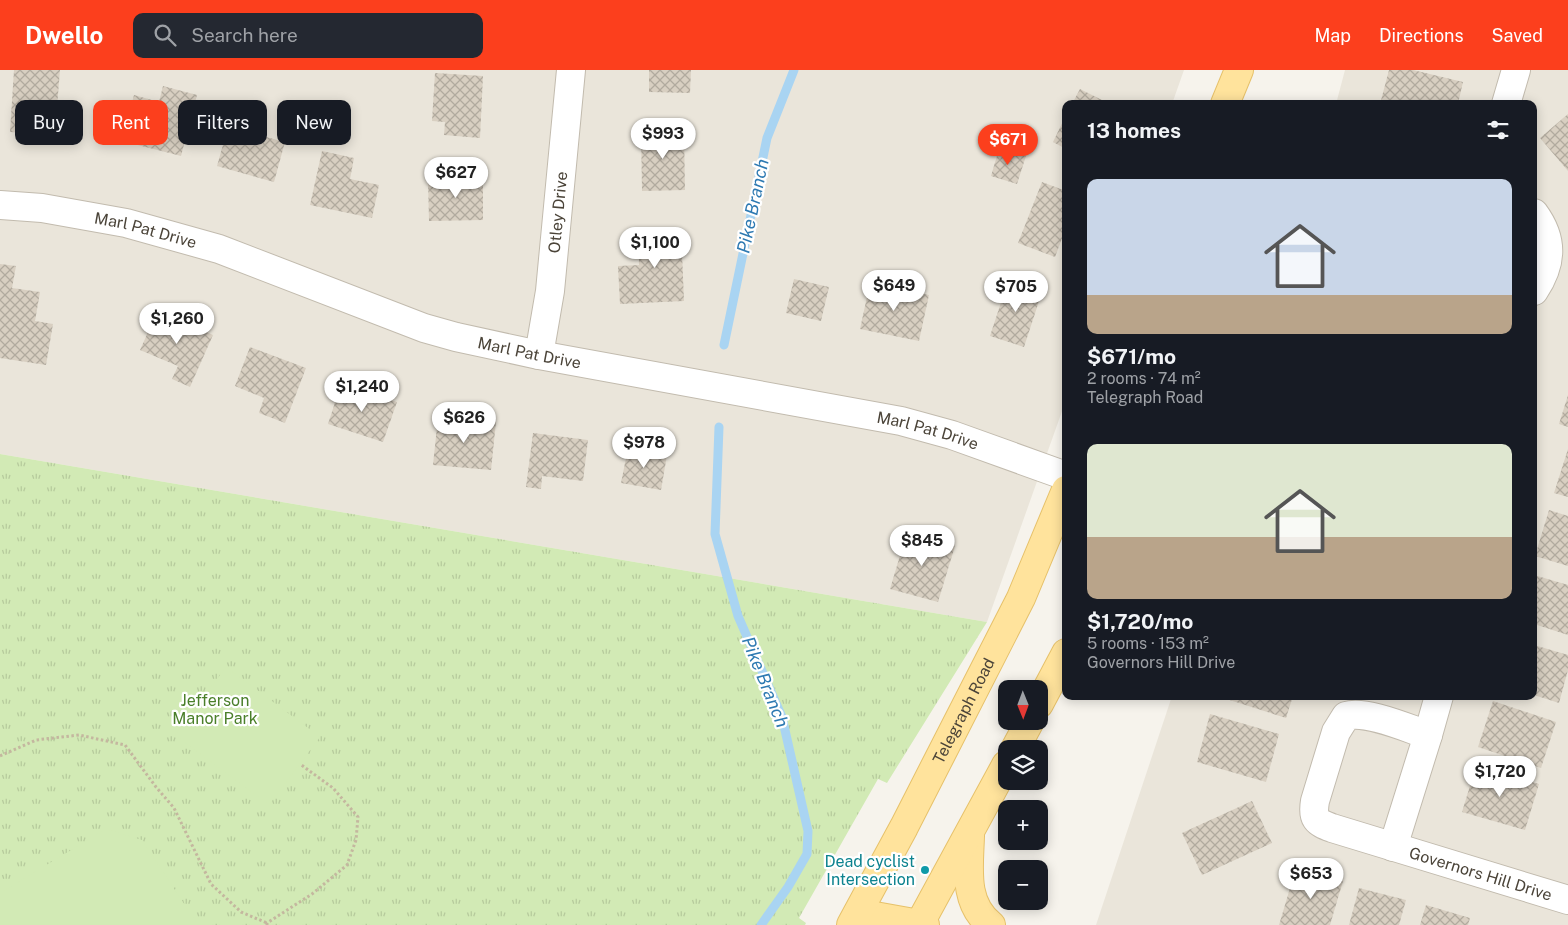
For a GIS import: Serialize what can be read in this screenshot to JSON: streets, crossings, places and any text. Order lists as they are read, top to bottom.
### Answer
{
  "streets": {
    "main road": ["Telegraph Road"],
    "street": ["Otley Drive", "Marl Pat Drive", "Governors Hill Drive"]
  },
  "crossings": [
    ["Otley Drive", "Marl Pat Drive"]
  ],
  "water": ["Pike Branch"],
  "parks": ["Jefferson Manor Park"],
  "places": ["Dead cyclist Intersection"],
  "north": "bottom",
  "page": {
    "header": "Dwello",
    "search": "Search here",
    "nav": ["Map", "Directions", "Saved"],
    "chip": [
      "Buy",
      "Rent",
      "Filters",
      "New"
    ],
    "heading": "13 homes",
    "price": [
      "$993",
      "$671",
      "$627",
      "$1,100",
      "$649",
      "$705",
      "$1,260",
      "$1,240",
      "$626",
      "$978",
      "$845",
      "$1,720",
      "$653"
    ],
    "list": [
      {
        "name": "$671/mo",
        "note": "2 rooms · 74 m² · Telegraph Road"
      },
      {
        "name": "$1,720/mo",
        "note": "5 rooms · 153 m² · Governors Hill Drive"
      }
    ],
    "map_buttons": ["+", "−"]
  }
}
